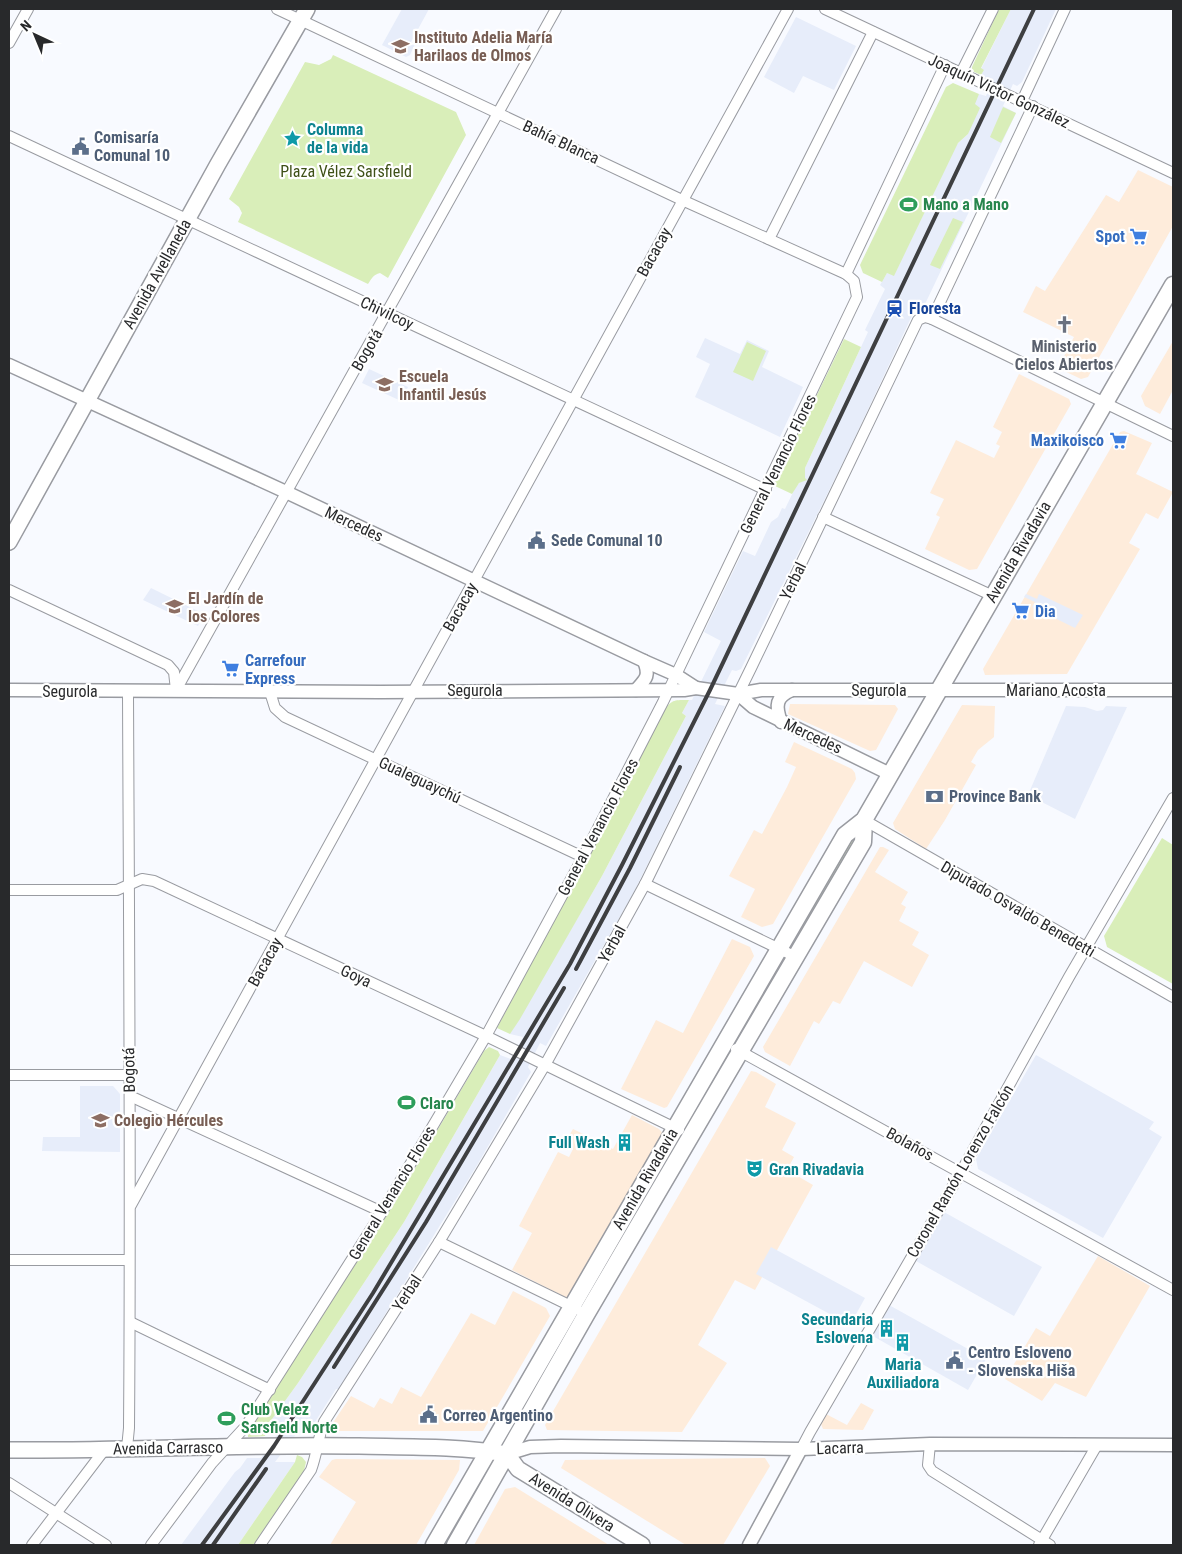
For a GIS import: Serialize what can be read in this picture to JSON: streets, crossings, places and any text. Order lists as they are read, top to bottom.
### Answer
{
  "streets": {
    "main road": [
      "Avenida Avellaneda",
      "Avenida Rivadavia",
      "Avenida Carrasco",
      "Avenida Olivera"
    ],
    "street": [
      "Joaquín Victor González",
      "Bahía Blanca",
      "Bacacay",
      "Chivilcoy",
      "Bogotá",
      "General Venancio Flores",
      "Mercedes",
      "Yerbal",
      "Segurola",
      "Mariano Acosta",
      "Gualeguaychú",
      "Diputado Osvaldo Benedetti",
      "Goya",
      "Bolaños",
      "Coronel Ramón Lorenzo Falcón",
      "Lacarra"
    ]
  },
  "crossings": [
    ["Joaquín Victor González", "Yerbal"],
    ["Bahía Blanca", "Bacacay"],
    ["Bahía Blanca", "Avenida Avellaneda"],
    ["Bahía Blanca", "Bogotá"],
    ["Bahía Blanca", "General Venancio Flores"],
    ["Bacacay", "Chivilcoy"],
    ["Bacacay", "Bogotá"],
    ["Bacacay", "Mercedes"],
    ["Bacacay", "Segurola"],
    ["Bacacay", "Gualeguaychú"],
    ["Bacacay", "Goya"],
    ["Avenida Avellaneda", "Chivilcoy"],
    ["Avenida Avellaneda", "Mercedes"],
    ["Chivilcoy", "Bogotá"],
    ["Chivilcoy", "General Venancio Flores"],
    ["Bogotá", "Mercedes"],
    ["Bogotá", "Segurola"],
    ["Bogotá", "Goya"],
    ["Bogotá", "Avenida Carrasco"],
    ["General Venancio Flores", "Mercedes"],
    ["General Venancio Flores", "Segurola"],
    ["General Venancio Flores", "Gualeguaychú"],
    ["General Venancio Flores", "Goya"],
    ["General Venancio Flores", "Avenida Carrasco"],
    ["Mercedes", "Avenida Rivadavia"],
    ["Mercedes", "Yerbal"],
    ["Mercedes", "Segurola"],
    ["Avenida Rivadavia", "Segurola"],
    ["Avenida Rivadavia", "Mariano Acosta"],
    ["Avenida Rivadavia", "Diputado Osvaldo Benedetti"],
    ["Avenida Rivadavia", "Goya"],
    ["Avenida Rivadavia", "Bolaños"],
    ["Avenida Rivadavia", "Avenida Carrasco"],
    ["Avenida Rivadavia", "Lacarra"],
    ["Avenida Rivadavia", "Avenida Olivera"],
    ["Yerbal", "Segurola"],
    ["Yerbal", "Goya"],
    ["Yerbal", "Avenida Carrasco"],
    ["Segurola", "Mariano Acosta"],
    ["Segurola", "Gualeguaychú"],
    ["Diputado Osvaldo Benedetti", "Coronel Ramón Lorenzo Falcón"],
    ["Bolaños", "Coronel Ramón Lorenzo Falcón"],
    ["Coronel Ramón Lorenzo Falcón", "Lacarra"],
    ["Avenida Carrasco", "Lacarra"],
    ["Avenida Carrasco", "Avenida Olivera"],
    ["Lacarra", "Avenida Olivera"]
  ],
  "parks": ["Plaza Vélez Sarsfield"],
  "places": {
    "school or university": [
      "Instituto Adelia María Harilaos de Olmos",
      "Escuela Infantil Jesús",
      "El Jardín de los Colores",
      "Colegio Hércules"
    ],
    "place": ["Columna de la vida"],
    "public building": [
      "Comisaría Comunal 10",
      "Sede Comunal 10",
      "Centro Esloveno - Slovenska Hiša",
      "Correo Argentino"
    ],
    "sports": ["Mano a Mano", "Claro", "Club Velez Sarsfield Norte"],
    "supermarket": [
      "Spot",
      "Maxikoisco",
      "Dia",
      "Carrefour Express"
    ],
    "station": ["Floresta"],
    "church": ["Ministerio Cielos Abiertos"],
    "bank": ["Province Bank"],
    "building": ["Full Wash", "Secundaria Eslovena", "Maria Auxiliadora"],
    "theatre": ["Gran Rivadavia"]
  },
  "north": "top left"
}
